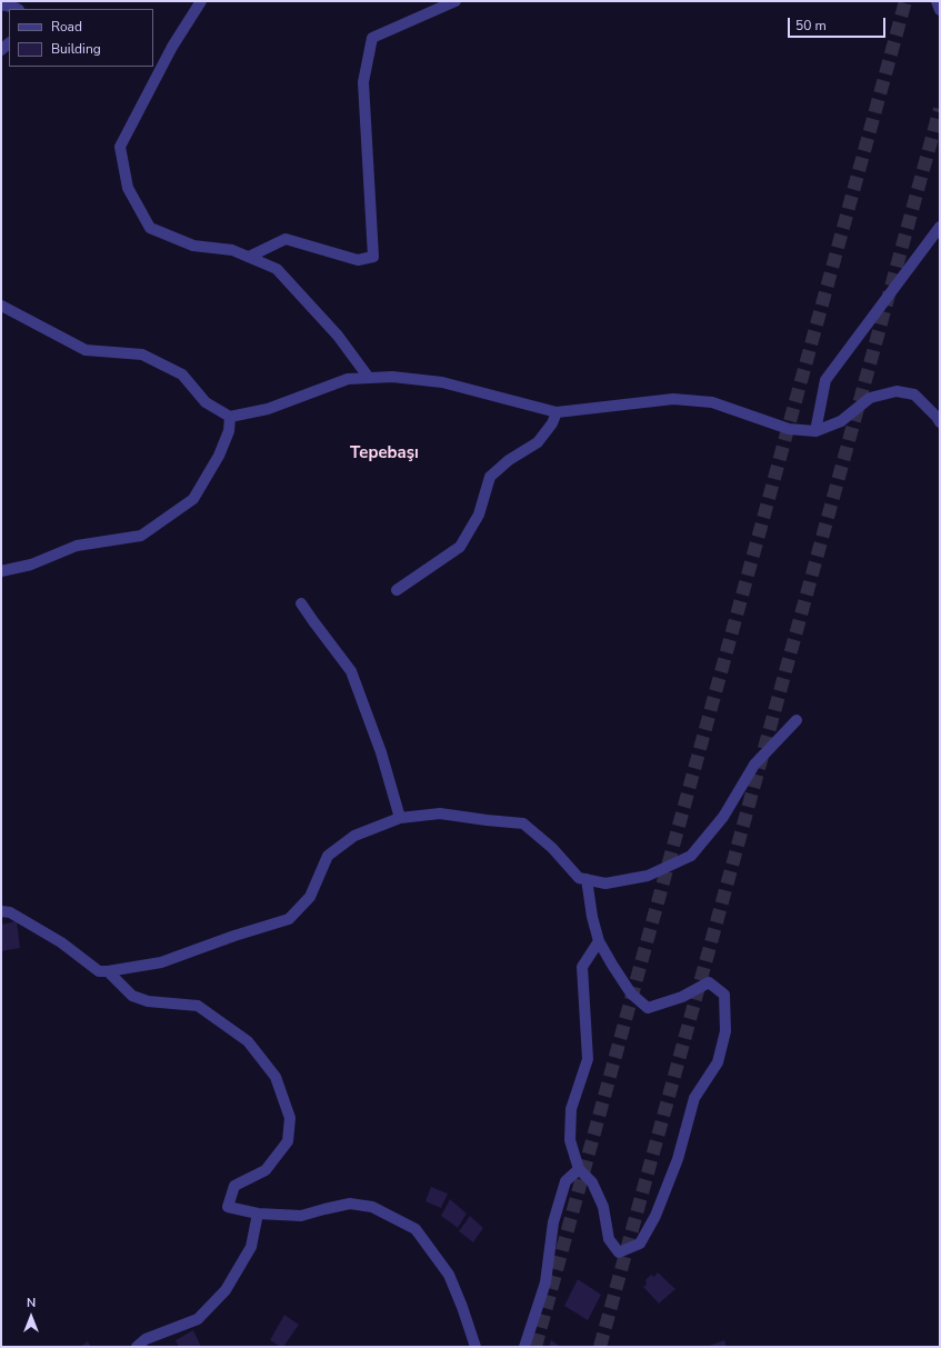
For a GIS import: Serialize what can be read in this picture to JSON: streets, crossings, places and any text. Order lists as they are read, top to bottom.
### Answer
{
  "districts": ["Tepebaşı"],
  "legend": ["Road", "Building"],
  "scale_bar": "50 m",
  "north": "top"
}
